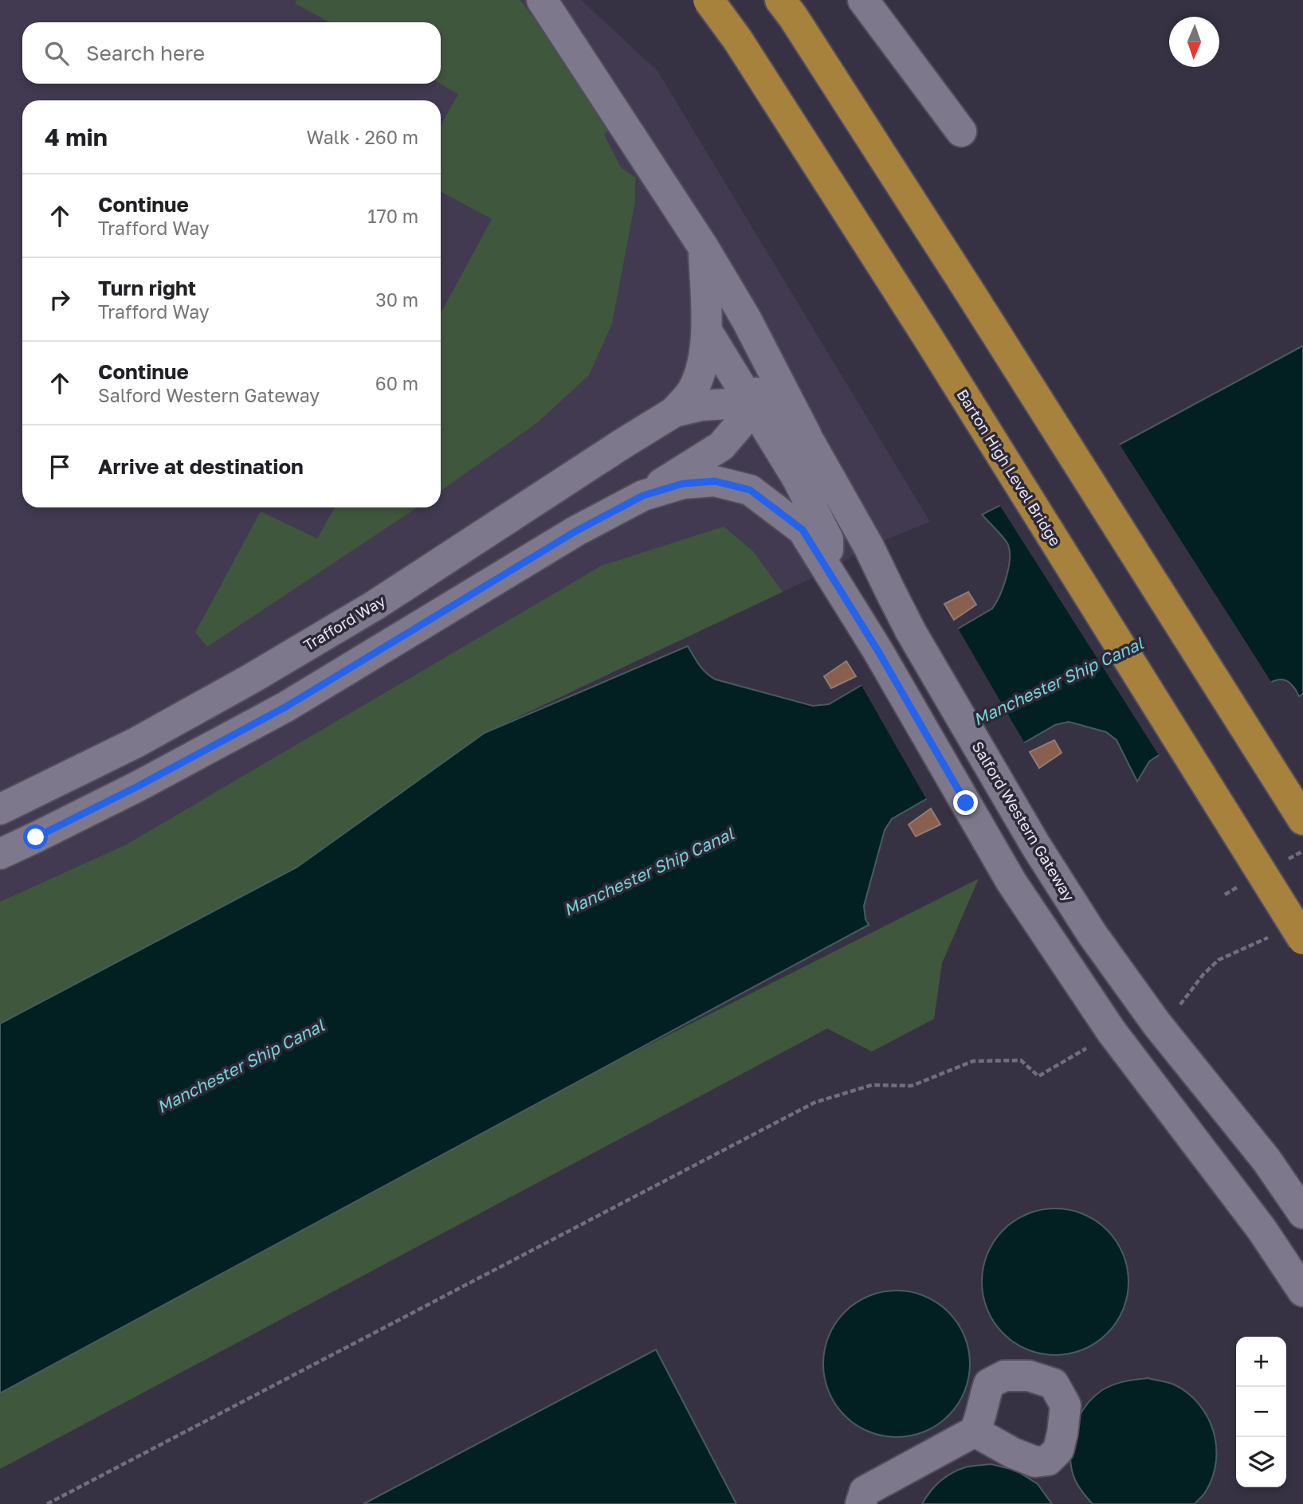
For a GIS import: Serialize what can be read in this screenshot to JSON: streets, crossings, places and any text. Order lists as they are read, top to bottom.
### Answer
{
  "streets": {
    "highway": ["Barton High Level Bridge"],
    "street": ["Trafford Way", "Salford Western Gateway"]
  },
  "crossings": [
    ["Trafford Way", "Salford Western Gateway"]
  ],
  "water": ["Manchester Ship Canal"],
  "north": "bottom",
  "page": {
    "search": "Search here",
    "heading": ["4 min", "Walk · 260 m"],
    "list": [
      ["Continue", "Trafford Way", "170 m"],
      ["Turn right", "Trafford Way", "30 m"],
      ["Continue", "Salford Western Gateway", "60 m"],
      "Arrive at destination"
    ],
    "map_buttons": ["+", "−"]
  }
}
